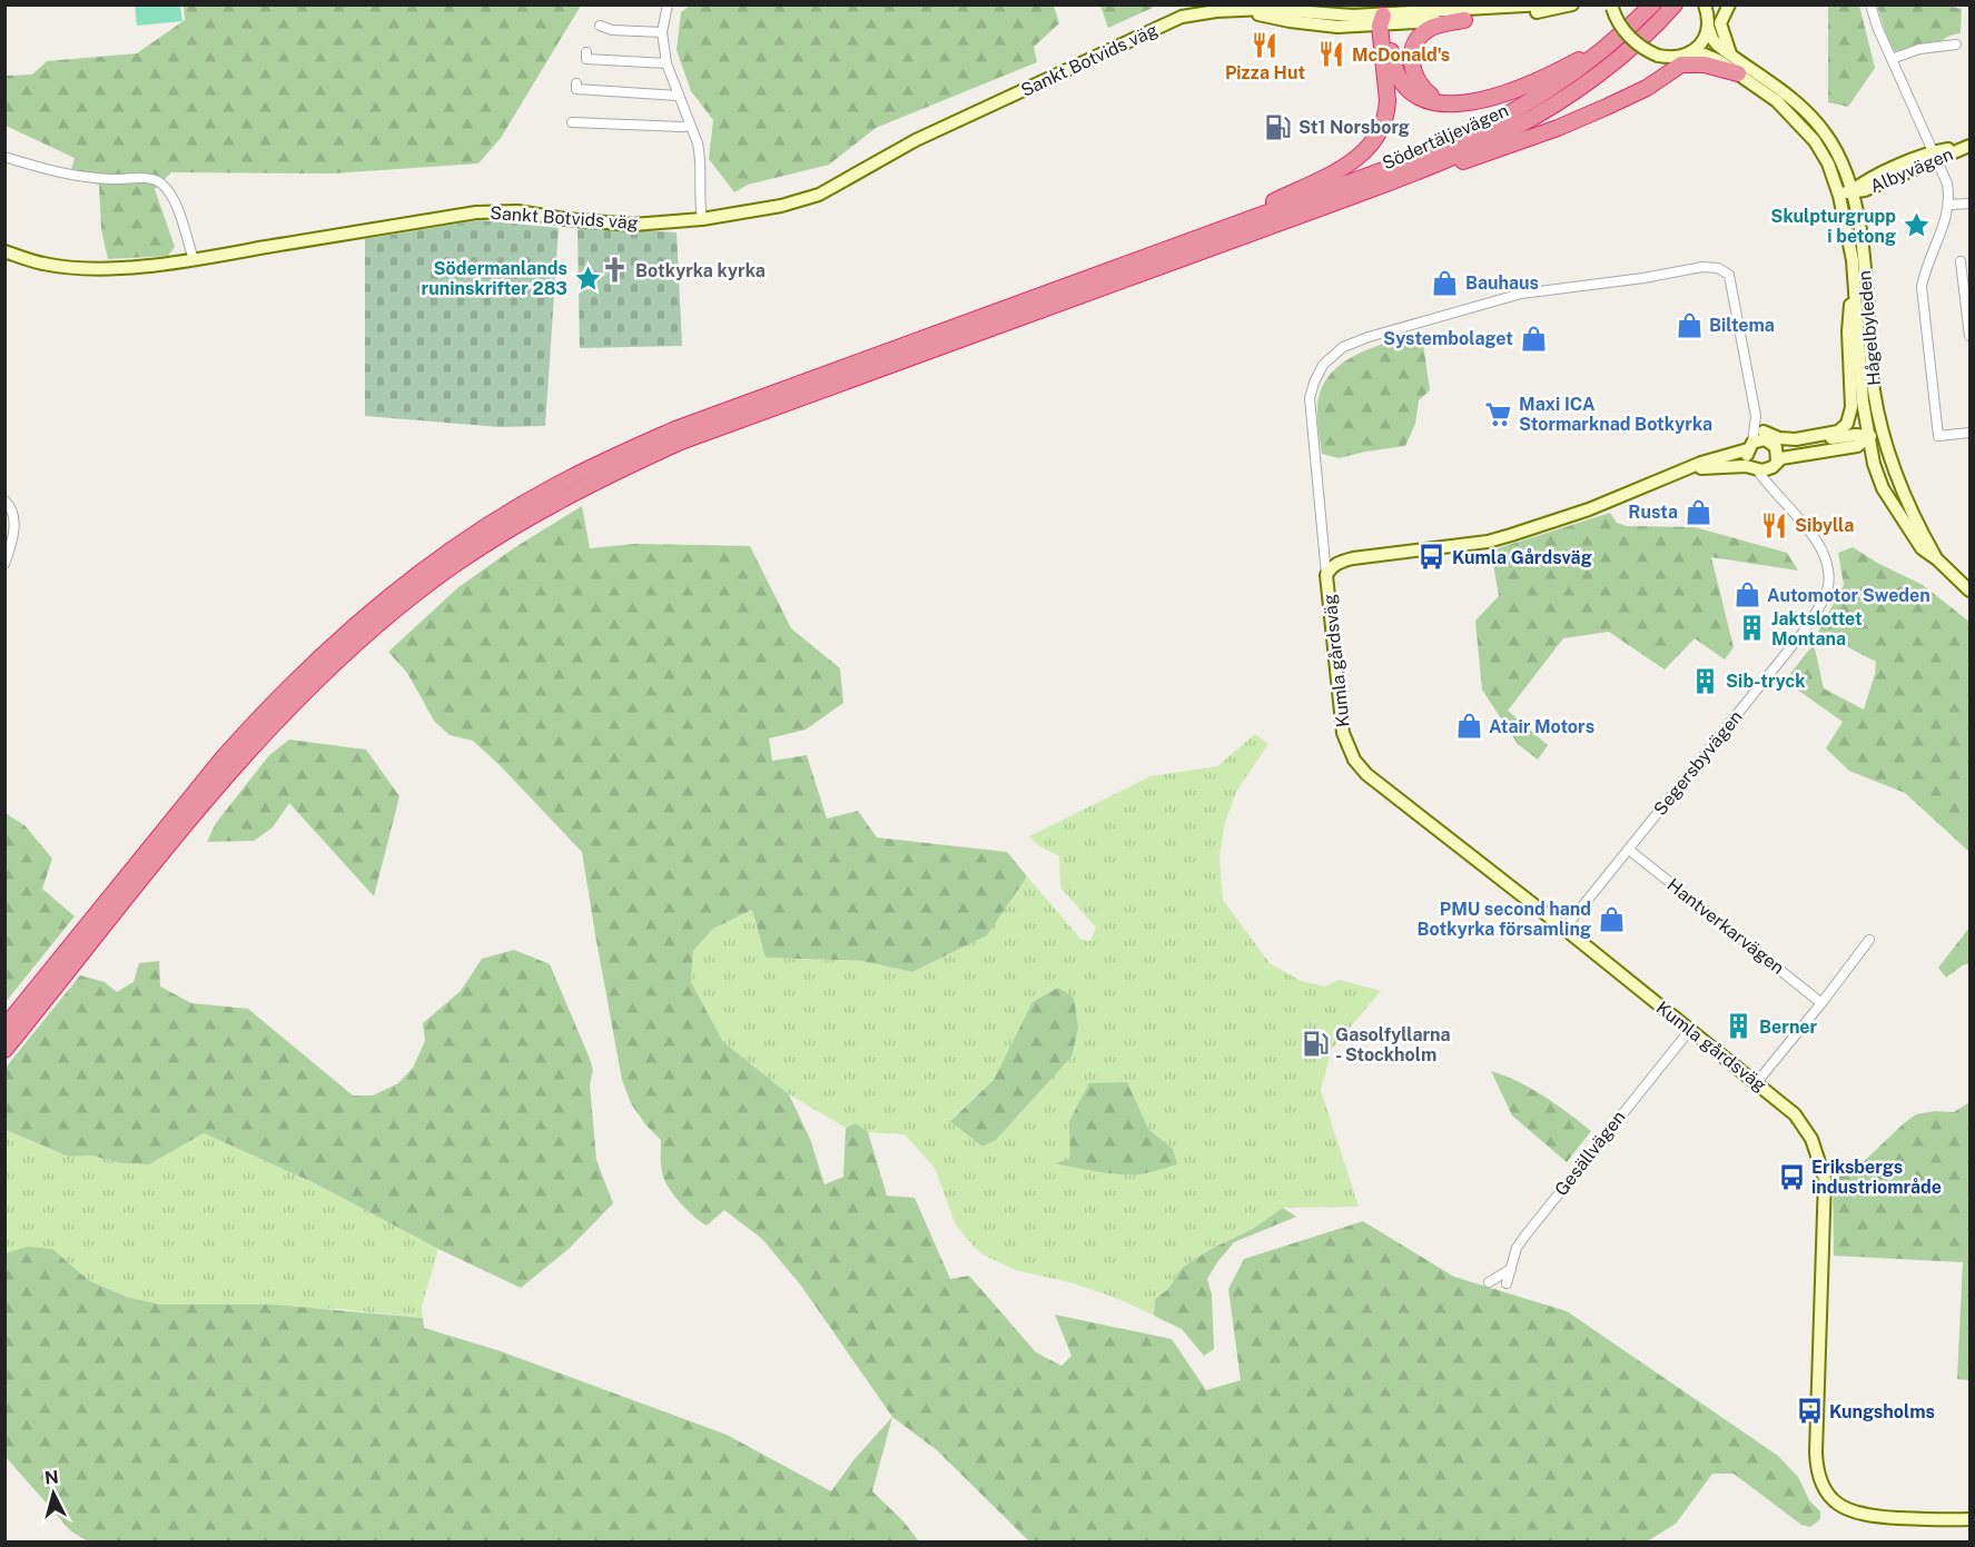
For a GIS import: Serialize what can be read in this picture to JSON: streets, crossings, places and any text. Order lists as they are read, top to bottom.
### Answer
{
  "streets": {
    "highway": ["Södertäljevägen"],
    "main road": [
      "Sankt Botvids väg",
      "Albyvägen",
      "Hågelbyleden",
      "Kumla gårdsväg"
    ],
    "street": ["Segersbyvägen", "Hantverkarvägen", "Gesällvägen"]
  },
  "crossings": [
    ["Albyvägen", "Hågelbyleden"],
    ["Hågelbyleden", "Kumla gårdsväg"],
    ["Kumla gårdsväg", "Segersbyvägen"],
    ["Kumla gårdsväg", "Gesällvägen"],
    ["Segersbyvägen", "Hantverkarvägen"]
  ],
  "places": {
    "restaurant": ["Pizza Hut", "McDonald's", "Sibylla"],
    "fuel station": ["St1 Norsborg", "Gasolfyllarna - Stockholm"],
    "place": ["Skulpturgrupp i betong", "Södermanlands runinskrifter 283"],
    "church": ["Botkyrka kyrka"],
    "shop": [
      "Bauhaus",
      "Biltema",
      "Systembolaget",
      "Rusta",
      "Automotor Sweden",
      "Atair Motors",
      "PMU second hand Botkyrka församling"
    ],
    "supermarket": ["Maxi ICA Stormarknad Botkyrka"],
    "bus stop": ["Kumla Gårdsväg", "Eriksbergs industriområde", "Kungsholms"],
    "building": ["Jaktslottet Montana", "Sib-tryck", "Berner"]
  },
  "north": "top"
}
